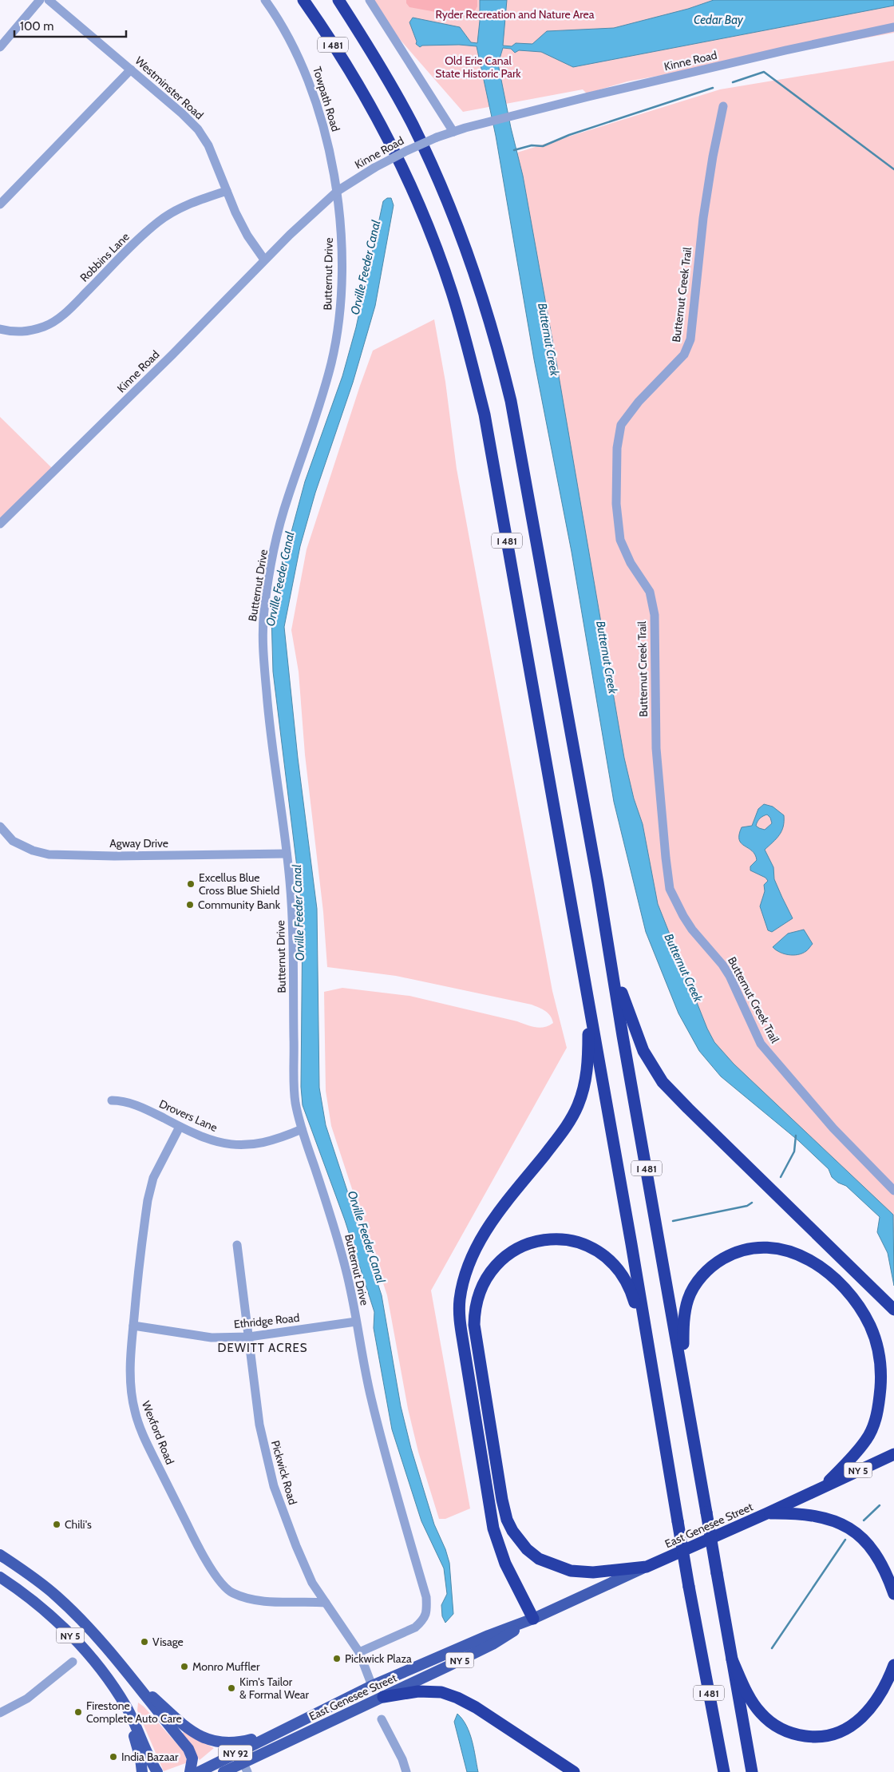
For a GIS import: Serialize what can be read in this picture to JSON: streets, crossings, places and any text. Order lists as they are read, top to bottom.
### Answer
{
  "streets": {
    "highway": ["I 481", "NY 5", "East Genesee Street"],
    "main road": ["NY 92"],
    "street": [
      "Kinne Road",
      "Westminster Road",
      "Towpath Road",
      "Robbins Lane",
      "Butternut Drive",
      "Butternut Creek Trail",
      "Agway Drive",
      "Drovers Lane",
      "Ethridge Road",
      "Wexford Road",
      "Pickwick Road"
    ]
  },
  "crossings": [
    ["Kinne Road", "Westminster Road"],
    ["Kinne Road", "Towpath Road"],
    ["Kinne Road", "Butternut Drive"],
    ["Westminster Road", "Robbins Lane"],
    ["Towpath Road", "Butternut Drive"],
    ["Butternut Drive", "Agway Drive"],
    ["Butternut Drive", "Drovers Lane"],
    ["Butternut Drive", "Ethridge Road"],
    ["Butternut Drive", "Pickwick Road"],
    ["Drovers Lane", "Wexford Road"],
    ["Ethridge Road", "Wexford Road"],
    ["Ethridge Road", "Pickwick Road"],
    ["Wexford Road", "Pickwick Road"],
    ["NY 5", "East Genesee Street"],
    ["Pickwick Road", "East Genesee Street"]
  ],
  "districts": ["DEWITT ACRES"],
  "water": ["Cedar Bay", "Orville Feeder Canal", "Butternut Creek"],
  "parks": ["Ryder Recreation and Nature Area", "Old Erie Canal State Historic Park"],
  "places": [
    "Excellus Blue Cross Blue Shield",
    "Community Bank",
    "Chili's",
    "Visage",
    "Pickwick Plaza",
    "Monro Muffler",
    "Kim's Tailor & Formal Wear",
    "Firestone Complete Auto Care",
    "India Bazaar"
  ],
  "scale_bar": "100 m"
}
